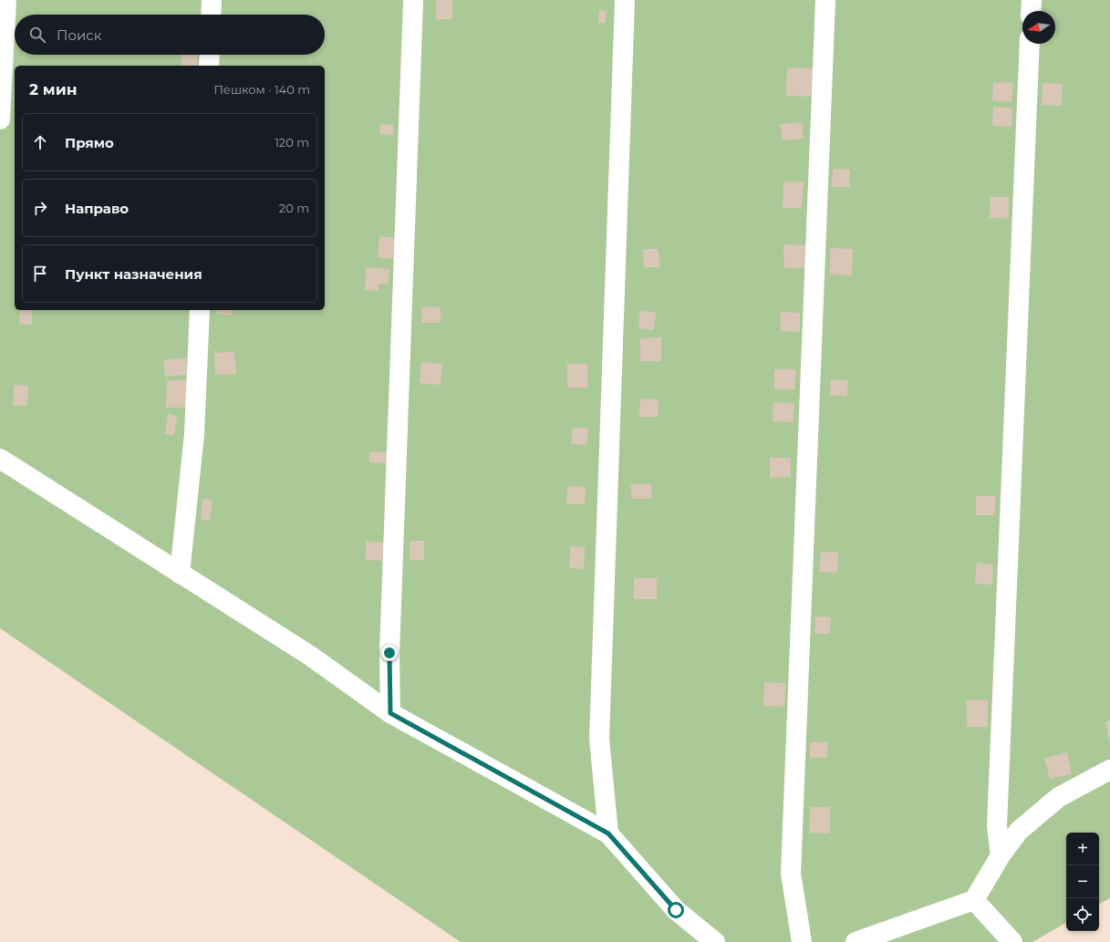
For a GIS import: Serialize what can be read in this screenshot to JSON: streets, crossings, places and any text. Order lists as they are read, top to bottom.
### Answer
{
  "north": "left",
  "page": {
    "search": "Поиск",
    "heading": ["2 мин", "Пешком · 140 m"],
    "list": [
      ["Прямо", "120 m"],
      ["Направо", "20 m"],
      "Пункт назначения"
    ],
    "map_buttons": ["+", "−"]
  }
}
